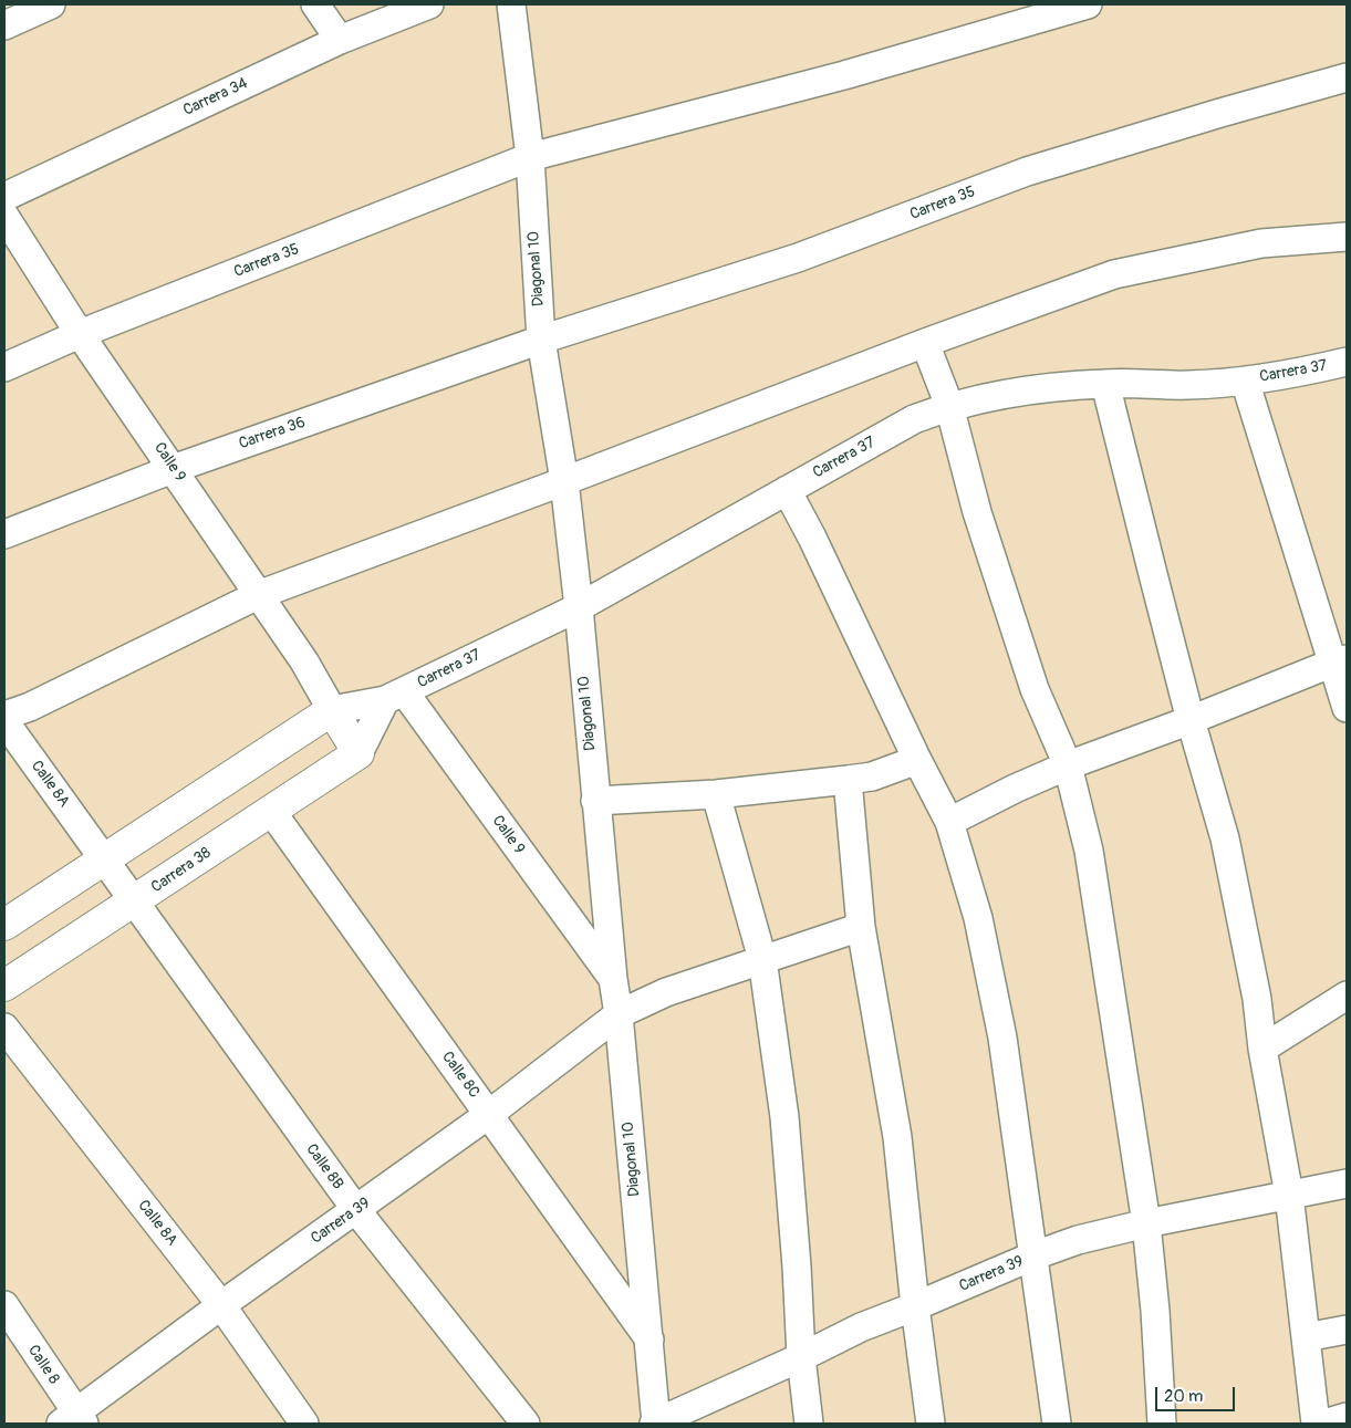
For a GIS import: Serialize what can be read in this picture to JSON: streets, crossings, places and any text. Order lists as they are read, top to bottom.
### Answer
{
  "streets": {
    "street": [
      "Carrera 34",
      "Carrera 35",
      "Diagonal 10",
      "Carrera 37",
      "Carrera 36",
      "Calle 9",
      "Calle 8A",
      "Carrera 38",
      "Calle 8C",
      "Calle 8B",
      "Carrera 39",
      "Calle 8"
    ]
  },
  "crossings": [
    ["Carrera 35", "Diagonal 10"],
    ["Carrera 35", "Carrera 36"],
    ["Carrera 35", "Calle 9"],
    ["Diagonal 10", "Carrera 37"],
    ["Diagonal 10", "Carrera 36"],
    ["Diagonal 10", "Calle 9"],
    ["Diagonal 10", "Calle 8C"],
    ["Diagonal 10", "Carrera 39"],
    ["Carrera 37", "Calle 9"],
    ["Carrera 36", "Calle 9"],
    ["Calle 8A", "Carrera 38"],
    ["Calle 8A", "Calle 8B"],
    ["Calle 8A", "Carrera 39"],
    ["Carrera 38", "Calle 8C"],
    ["Carrera 38", "Calle 8B"],
    ["Calle 8C", "Carrera 39"],
    ["Calle 8B", "Carrera 39"],
    ["Carrera 39", "Calle 8"]
  ],
  "scale_bar": "20 m"
}
